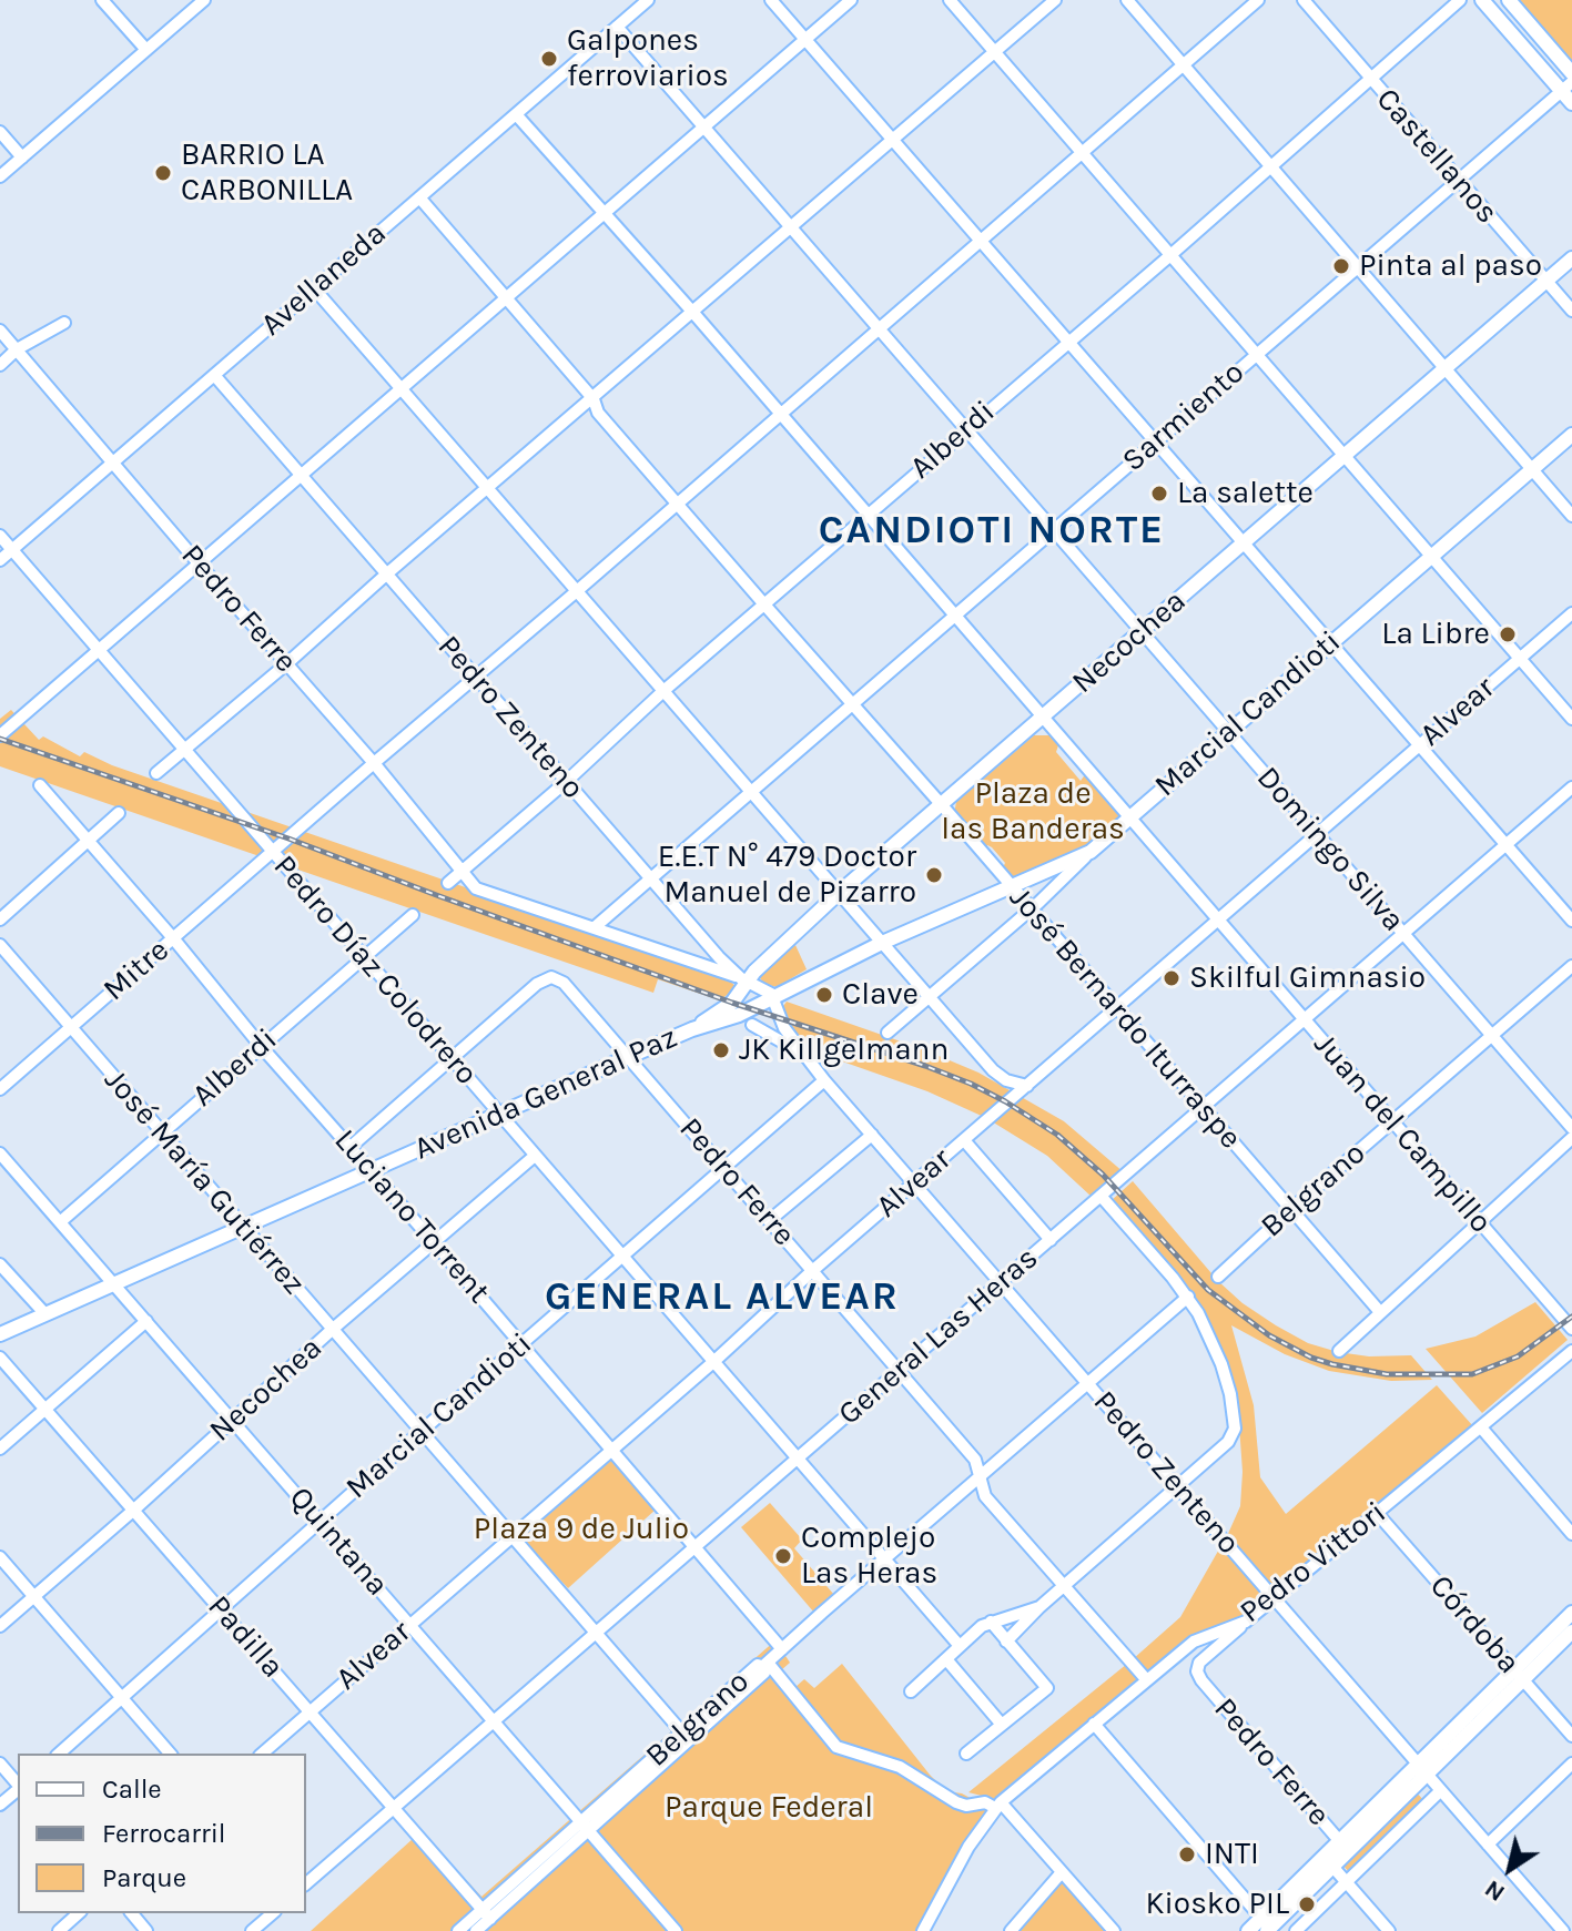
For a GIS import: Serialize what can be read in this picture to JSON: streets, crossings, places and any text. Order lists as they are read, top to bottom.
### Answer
{
  "streets": {
    "main road": ["Necochea", "Marcial Candioti", "Avenida General Paz"],
    "street": [
      "Castellanos",
      "Avellaneda",
      "Sarmiento",
      "Alberdi",
      "Pedro Ferre",
      "Alvear",
      "Pedro Zenteno",
      "Domingo Silva",
      "Mitre",
      "Pedro Díaz Colodrero",
      "José Bernardo Iturraspe",
      "Juan del Campillo",
      "José María Gutiérrez",
      "Belgrano",
      "Luciano Torrent",
      "General Las Heras",
      "Quintana",
      "Pedro Vittori",
      "Córdoba",
      "Padilla"
    ]
  },
  "crossings": [
    ["Castellanos", "Sarmiento"],
    ["Castellanos", "Alberdi"],
    ["Castellanos", "Necochea"],
    ["Avellaneda", "Pedro Ferre"],
    ["Avellaneda", "Pedro Zenteno"],
    ["Avellaneda", "Domingo Silva"],
    ["Avellaneda", "Pedro Díaz Colodrero"],
    ["Avellaneda", "Juan del Campillo"],
    ["Sarmiento", "Pedro Ferre"],
    ["Sarmiento", "Pedro Zenteno"],
    ["Sarmiento", "Domingo Silva"],
    ["Sarmiento", "José Bernardo Iturraspe"],
    ["Sarmiento", "Juan del Campillo"],
    ["Alberdi", "Pedro Ferre"],
    ["Alberdi", "Pedro Zenteno"],
    ["Alberdi", "Domingo Silva"],
    ["Alberdi", "Pedro Díaz Colodrero"],
    ["Alberdi", "José Bernardo Iturraspe"],
    ["Alberdi", "Juan del Campillo"],
    ["Alberdi", "José María Gutiérrez"],
    ["Alberdi", "Luciano Torrent"],
    ["Alberdi", "Quintana"],
    ["Pedro Ferre", "Alvear"],
    ["Pedro Ferre", "Marcial Candioti"],
    ["Pedro Ferre", "Mitre"],
    ["Pedro Ferre", "Pedro Díaz Colodrero"],
    ["Pedro Ferre", "Avenida General Paz"],
    ["Pedro Ferre", "Belgrano"],
    ["Pedro Ferre", "General Las Heras"],
    ["Pedro Ferre", "Pedro Vittori"],
    ["Necochea", "Pedro Zenteno"],
    ["Necochea", "Domingo Silva"],
    ["Necochea", "Pedro Díaz Colodrero"],
    ["Necochea", "José Bernardo Iturraspe"],
    ["Necochea", "Avenida General Paz"],
    ["Necochea", "Juan del Campillo"],
    ["Necochea", "José María Gutiérrez"],
    ["Necochea", "Luciano Torrent"],
    ["Necochea", "Quintana"],
    ["Necochea", "Padilla"],
    ["Alvear", "Pedro Zenteno"],
    ["Alvear", "Domingo Silva"],
    ["Alvear", "Pedro Díaz Colodrero"],
    ["Alvear", "José Bernardo Iturraspe"],
    ["Alvear", "Juan del Campillo"],
    ["Alvear", "José María Gutiérrez"],
    ["Alvear", "Luciano Torrent"],
    ["Alvear", "Quintana"],
    ["Alvear", "Padilla"],
    ["Marcial Candioti", "Pedro Zenteno"],
    ["Marcial Candioti", "Domingo Silva"],
    ["Marcial Candioti", "Pedro Díaz Colodrero"],
    ["Marcial Candioti", "José Bernardo Iturraspe"],
    ["Marcial Candioti", "Avenida General Paz"],
    ["Marcial Candioti", "Juan del Campillo"],
    ["Marcial Candioti", "José María Gutiérrez"],
    ["Marcial Candioti", "Luciano Torrent"],
    ["Marcial Candioti", "Quintana"],
    ["Marcial Candioti", "Padilla"],
    ["Pedro Zenteno", "Mitre"],
    ["Pedro Zenteno", "Avenida General Paz"],
    ["Pedro Zenteno", "Belgrano"],
    ["Pedro Zenteno", "General Las Heras"],
    ["Pedro Zenteno", "Pedro Vittori"],
    ["Domingo Silva", "Mitre"],
    ["Domingo Silva", "Belgrano"],
    ["Domingo Silva", "General Las Heras"],
    ["Mitre", "Pedro Díaz Colodrero"],
    ["Mitre", "José Bernardo Iturraspe"],
    ["Mitre", "Juan del Campillo"],
    ["Mitre", "José María Gutiérrez"],
    ["Mitre", "Luciano Torrent"],
    ["Pedro Díaz Colodrero", "Avenida General Paz"],
    ["Pedro Díaz Colodrero", "Belgrano"],
    ["Pedro Díaz Colodrero", "General Las Heras"],
    ["José Bernardo Iturraspe", "Avenida General Paz"],
    ["José Bernardo Iturraspe", "Belgrano"],
    ["José Bernardo Iturraspe", "General Las Heras"],
    ["Avenida General Paz", "José María Gutiérrez"],
    ["Avenida General Paz", "Luciano Torrent"],
    ["Avenida General Paz", "Quintana"],
    ["Juan del Campillo", "Belgrano"],
    ["Juan del Campillo", "General Las Heras"],
    ["José María Gutiérrez", "Belgrano"],
    ["José María Gutiérrez", "General Las Heras"],
    ["Belgrano", "Luciano Torrent"],
    ["Belgrano", "Quintana"],
    ["Belgrano", "Padilla"],
    ["Luciano Torrent", "General Las Heras"],
    ["General Las Heras", "Quintana"],
    ["General Las Heras", "Padilla"],
    ["Pedro Vittori", "Córdoba"]
  ],
  "districts": ["CANDIOTI NORTE", "GENERAL ALVEAR"],
  "parks": ["Plaza de las Banderas", "Plaza 9 de Julio", "Parque Federal"],
  "places": [
    "Galpones ferroviarios",
    "BARRIO LA CARBONILLA",
    "Pinta al paso",
    "La salette",
    "La Libre",
    "E.E.T N° 479 Doctor Manuel de Pizarro",
    "Skilful Gimnasio",
    "Clave",
    "JK Killgelmann",
    "Complejo Las Heras",
    "INTI",
    "Kiosko PIL"
  ],
  "legend": ["Calle", "Ferrocarril", "Parque"],
  "north": "bottom left"
}
